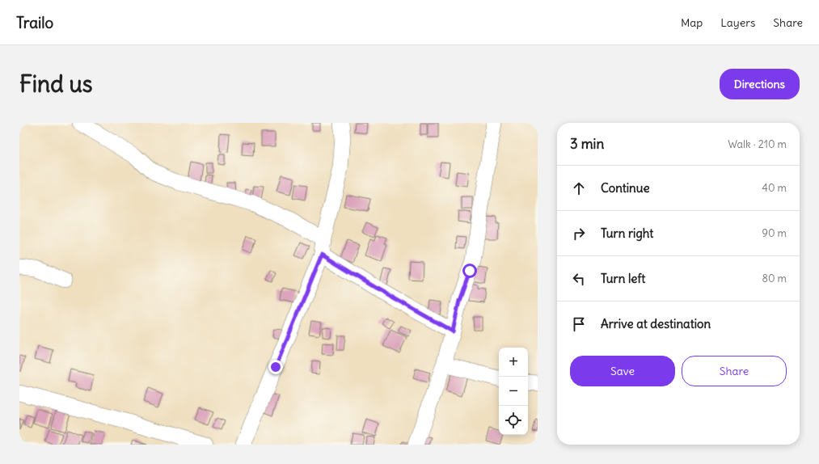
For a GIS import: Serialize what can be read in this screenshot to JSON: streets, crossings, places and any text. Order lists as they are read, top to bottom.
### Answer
{
  "page": {
    "header": "Trailo",
    "nav": ["Map", "Layers", "Share"],
    "buttons": [
      "Directions",
      ["Save", "Share"]
    ],
    "title": "Find us",
    "heading": ["3 min", "Walk · 210 m"],
    "list": [
      ["Continue", "40 m"],
      ["Turn right", "90 m"],
      ["Turn left", "80 m"],
      "Arrive at destination"
    ],
    "map_buttons": ["+", "−"]
  }
}
